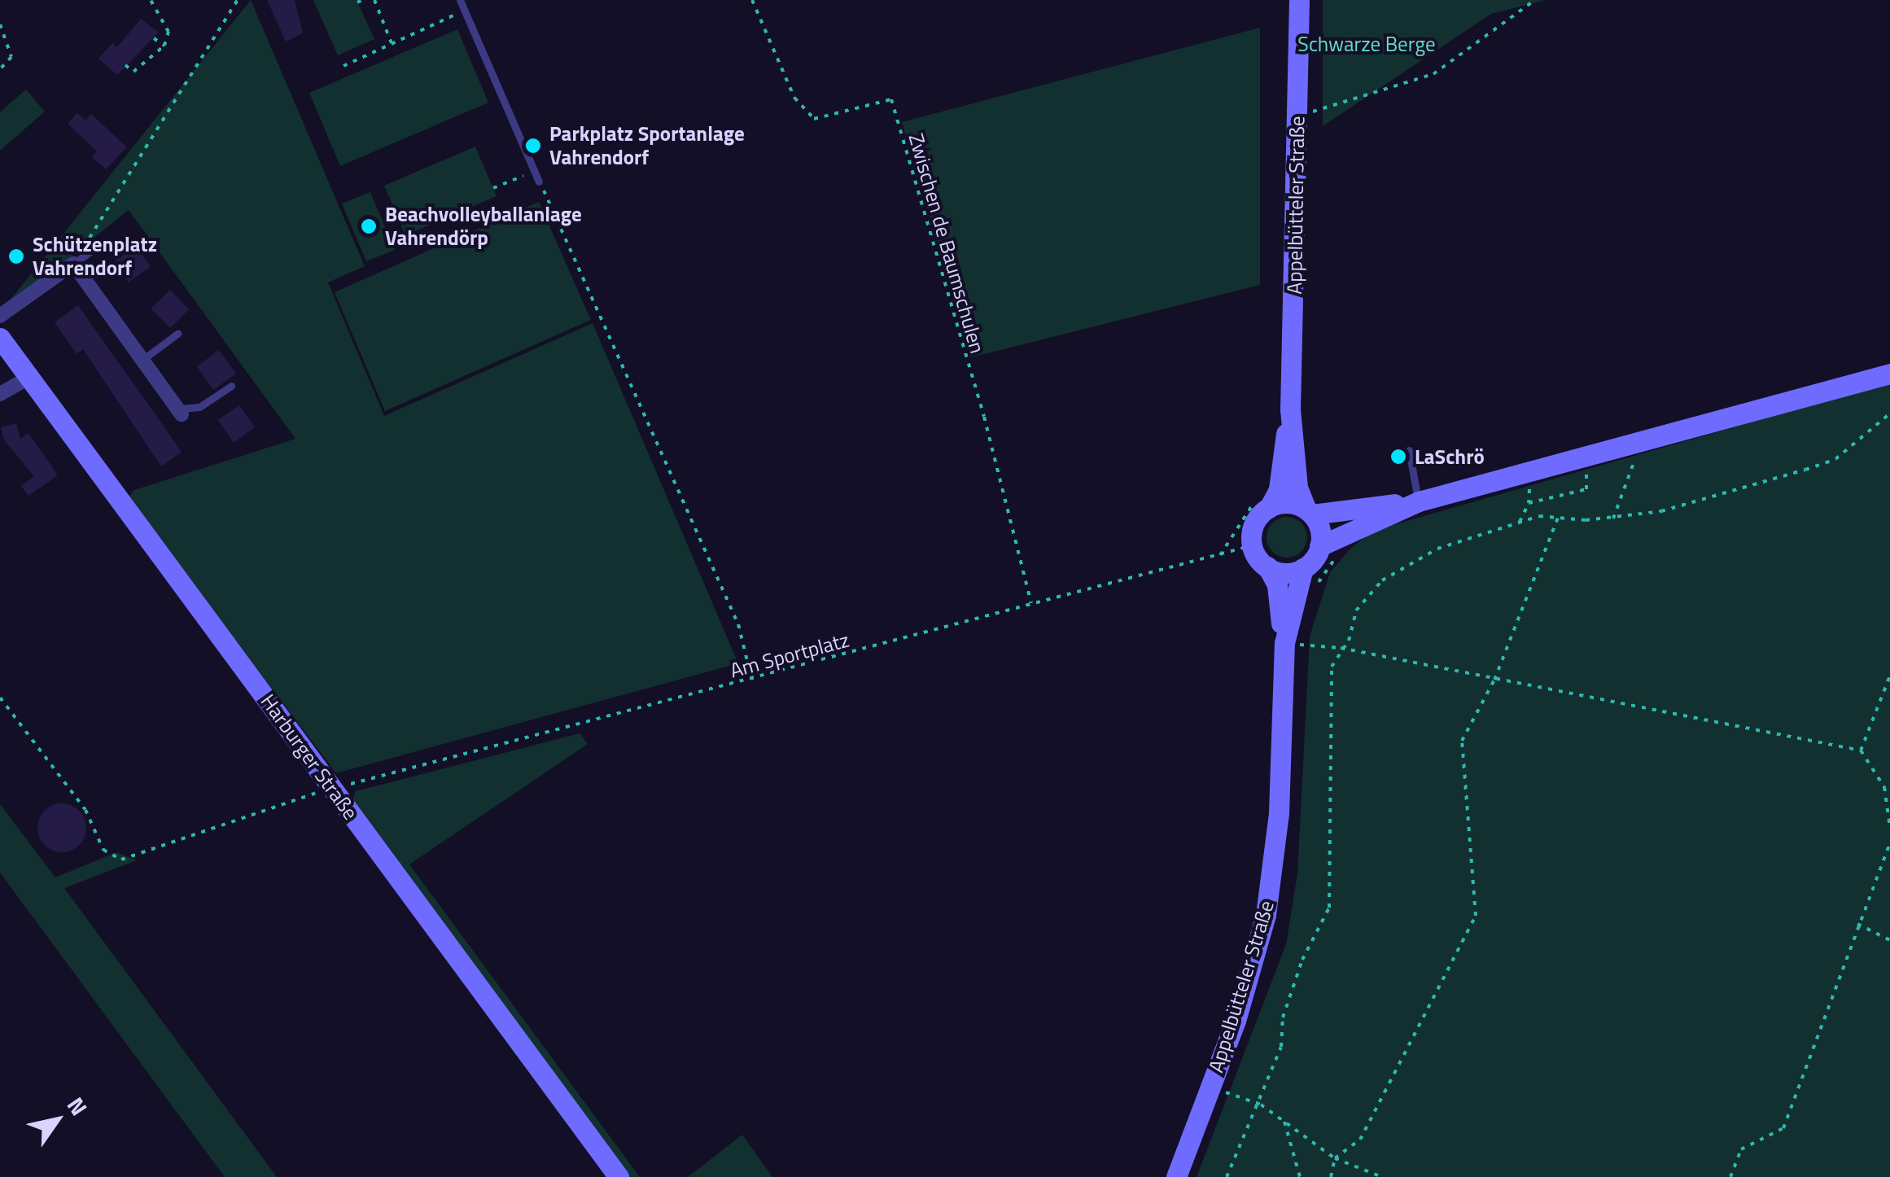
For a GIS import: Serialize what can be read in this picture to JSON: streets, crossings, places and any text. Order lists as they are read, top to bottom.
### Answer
{
  "streets": {
    "main road": ["Appelbütteler Straße", "Harburger Straße"],
    "path": ["Zwischen de Baumschulen", "Am Sportplatz"]
  },
  "crossings": [
    ["Appelbütteler Straße", "Am Sportplatz"],
    ["Zwischen de Baumschulen", "Am Sportplatz"],
    ["Am Sportplatz", "Harburger Straße"]
  ],
  "parks": ["Schwarze Berge"],
  "places": [
    "Parkplatz Sportanlage Vahrendorf",
    "Beachvolleyballanlage Vahrendörp",
    "Schützenplatz Vahrendorf",
    "LaSchrö"
  ],
  "north": "top right"
}
